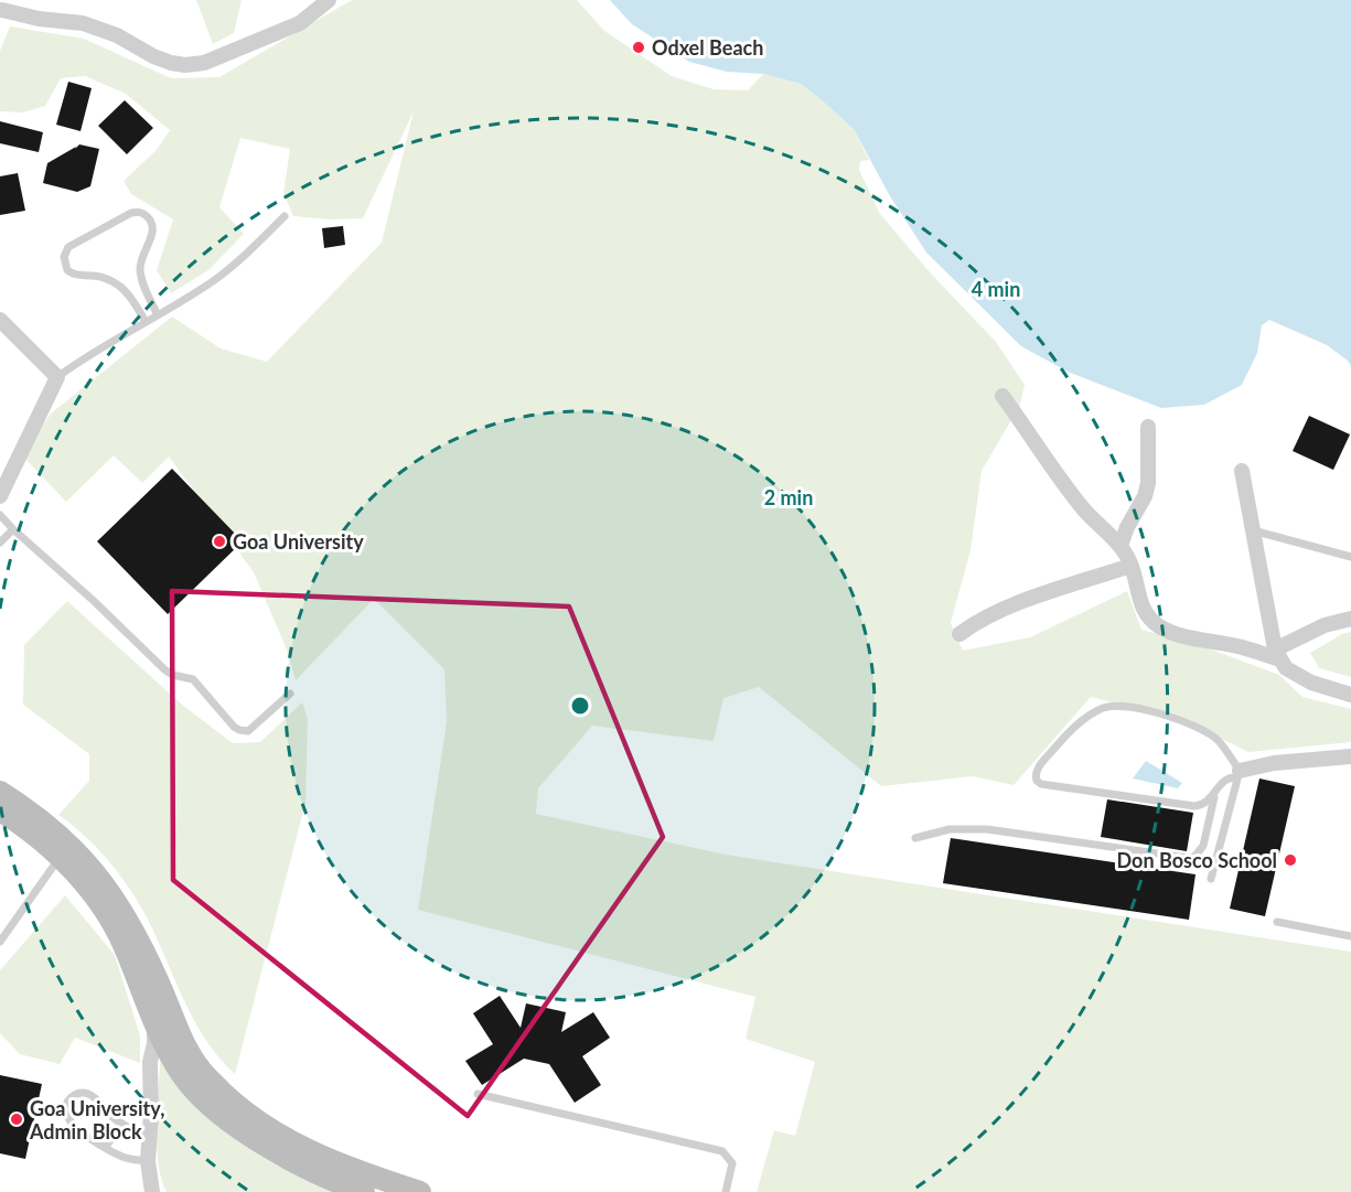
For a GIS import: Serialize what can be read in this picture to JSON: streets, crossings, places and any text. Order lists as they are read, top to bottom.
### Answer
{
  "places": [
    "Odxel Beach",
    "Goa University",
    "Don Bosco School",
    "Goa University, Admin Block"
  ],
  "rings": ["4 min", "2 min"]
}
